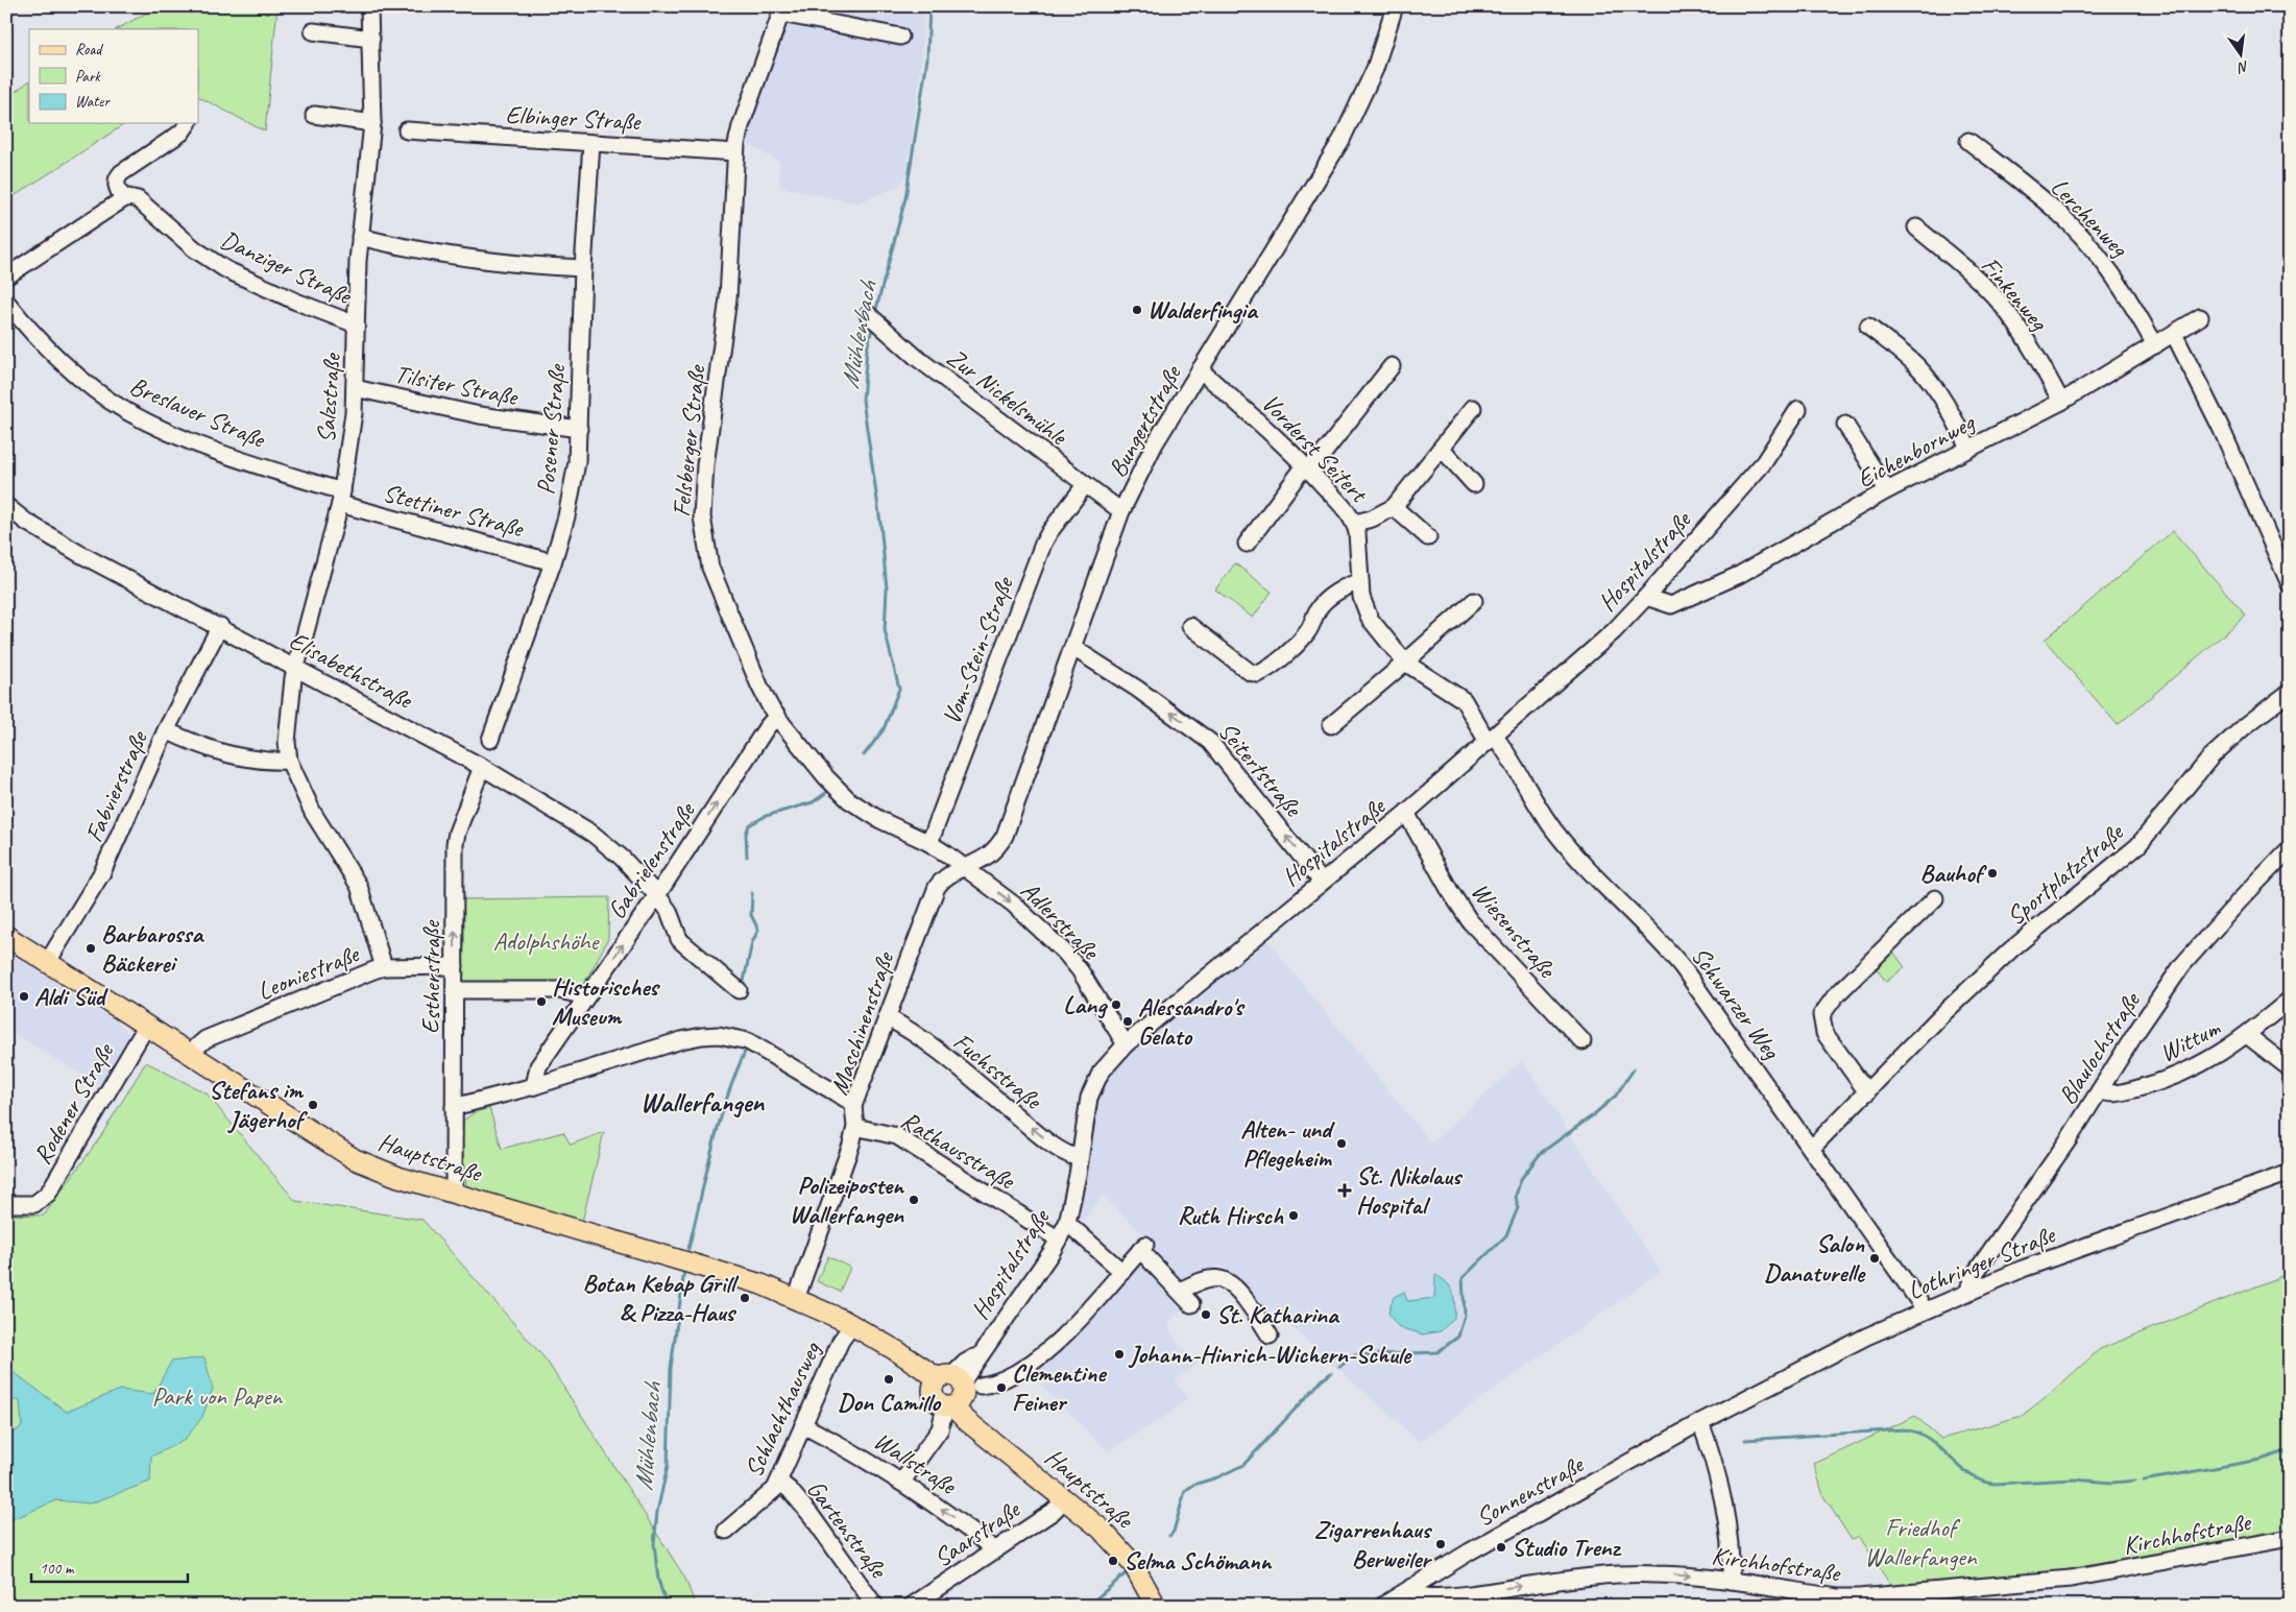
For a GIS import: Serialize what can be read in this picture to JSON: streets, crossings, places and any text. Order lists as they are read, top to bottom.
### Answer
{
  "streets": {
    "main road": ["Hauptstraße"],
    "street": [
      "Elbinger Straße",
      "Lerchenweg",
      "Danziger Straße",
      "Finkenweg",
      "Tilsiter Straße",
      "Zur Nickelsmühle",
      "Salzstraße",
      "Breslauer Straße",
      "Bungertstraße",
      "Posener Straße",
      "Felsberger Straße",
      "Vorderst Seitert",
      "Eichenbornweg",
      "Stettiner Straße",
      "Hospitalstraße",
      "Vom-Stein-Straße",
      "Elisabethstraße",
      "Seitertstraße",
      "Fabvierstraße",
      "Gabrielenstraße",
      "Sportplatzstraße",
      "Adlerstraße",
      "Wiesenstraße",
      "Leoniestraße",
      "Estherstraße",
      "Schwarzer Weg",
      "Maschinenstraße",
      "Wittum",
      "Blaulochstraße",
      "Fuchsstraße",
      "Rodener Straße",
      "Rathausstraße",
      "Lothringer Straße",
      "Schlachthausweg",
      "Wallstraße",
      "Sonnenstraße",
      "Gartenstraße",
      "Saarstraße",
      "Kirchhofstraße"
    ]
  },
  "crossings": [
    ["Elbinger Straße", "Posener Straße"],
    ["Elbinger Straße", "Felsberger Straße"],
    ["Lerchenweg", "Eichenbornweg"],
    ["Danziger Straße", "Salzstraße"],
    ["Finkenweg", "Eichenbornweg"],
    ["Tilsiter Straße", "Salzstraße"],
    ["Tilsiter Straße", "Posener Straße"],
    ["Zur Nickelsmühle", "Bungertstraße"],
    ["Zur Nickelsmühle", "Vom-Stein-Straße"],
    ["Salzstraße", "Breslauer Straße"],
    ["Salzstraße", "Stettiner Straße"],
    ["Salzstraße", "Elisabethstraße"],
    ["Breslauer Straße", "Stettiner Straße"],
    ["Bungertstraße", "Felsberger Straße"],
    ["Bungertstraße", "Vorderst Seitert"],
    ["Bungertstraße", "Seitertstraße"],
    ["Bungertstraße", "Adlerstraße"],
    ["Bungertstraße", "Maschinenstraße"],
    ["Posener Straße", "Stettiner Straße"],
    ["Felsberger Straße", "Vom-Stein-Straße"],
    ["Felsberger Straße", "Gabrielenstraße"],
    ["Felsberger Straße", "Adlerstraße"],
    ["Felsberger Straße", "Maschinenstraße"],
    ["Vorderst Seitert", "Hospitalstraße"],
    ["Vorderst Seitert", "Schwarzer Weg"],
    ["Eichenbornweg", "Hospitalstraße"],
    ["Hospitalstraße", "Seitertstraße"],
    ["Hospitalstraße", "Adlerstraße"],
    ["Hospitalstraße", "Wiesenstraße"],
    ["Hospitalstraße", "Schwarzer Weg"],
    ["Hospitalstraße", "Fuchsstraße"],
    ["Hospitalstraße", "Rathausstraße"],
    ["Hospitalstraße", "Hauptstraße"],
    ["Hospitalstraße", "Wallstraße"],
    ["Elisabethstraße", "Fabvierstraße"],
    ["Elisabethstraße", "Gabrielenstraße"],
    ["Elisabethstraße", "Estherstraße"],
    ["Fabvierstraße", "Hauptstraße"],
    ["Sportplatzstraße", "Schwarzer Weg"],
    ["Adlerstraße", "Maschinenstraße"],
    ["Leoniestraße", "Estherstraße"],
    ["Leoniestraße", "Hauptstraße"],
    ["Estherstraße", "Hauptstraße"],
    ["Schwarzer Weg", "Lothringer Straße"],
    ["Maschinenstraße", "Fuchsstraße"],
    ["Maschinenstraße", "Rathausstraße"],
    ["Maschinenstraße", "Hauptstraße"],
    ["Wittum", "Blaulochstraße"],
    ["Blaulochstraße", "Lothringer Straße"],
    ["Rodener Straße", "Hauptstraße"],
    ["Hauptstraße", "Schlachthausweg"],
    ["Hauptstraße", "Saarstraße"],
    ["Lothringer Straße", "Sonnenstraße"],
    ["Schlachthausweg", "Wallstraße"],
    ["Schlachthausweg", "Gartenstraße"],
    ["Wallstraße", "Saarstraße"],
    ["Sonnenstraße", "Kirchhofstraße"]
  ],
  "one_way": [
    "Seitertstraße",
    "Gabrielenstraße",
    "Adlerstraße",
    "Estherstraße",
    "Fuchsstraße",
    "Wallstraße",
    "Kirchhofstraße"
  ],
  "districts": ["Wallerfangen"],
  "water": ["Mühlenbach"],
  "parks": ["Adolphshöhe", "Park von Papen", "Friedhof Wallerfangen"],
  "places": {
    "other": [
      "Walderfingia",
      "Bauhof",
      "Barbarossa Bäckerei",
      "Aldi Süd",
      "Historisches Museum",
      "Lang",
      "Alessandro's Gelato",
      "Stefans im Jägerhof",
      "Alten- und Pflegeheim",
      "Polizeiposten Wallerfangen",
      "Ruth Hirsch",
      "Salon Danaturelle",
      "Botan Kebap Grill & Pizza-Haus",
      "St. Katharina",
      "Johann-Hinrich-Wichern-Schule",
      "Don Camillo",
      "Clementine Feiner",
      "Zigarrenhaus Berweiler",
      "Studio Trenz",
      "Selma Schömann"
    ],
    "health": ["St. Nikolaus Hospital"]
  },
  "legend": ["Road", "Park", "Water"],
  "scale_bar": "100 m",
  "north": "bottom"
}
